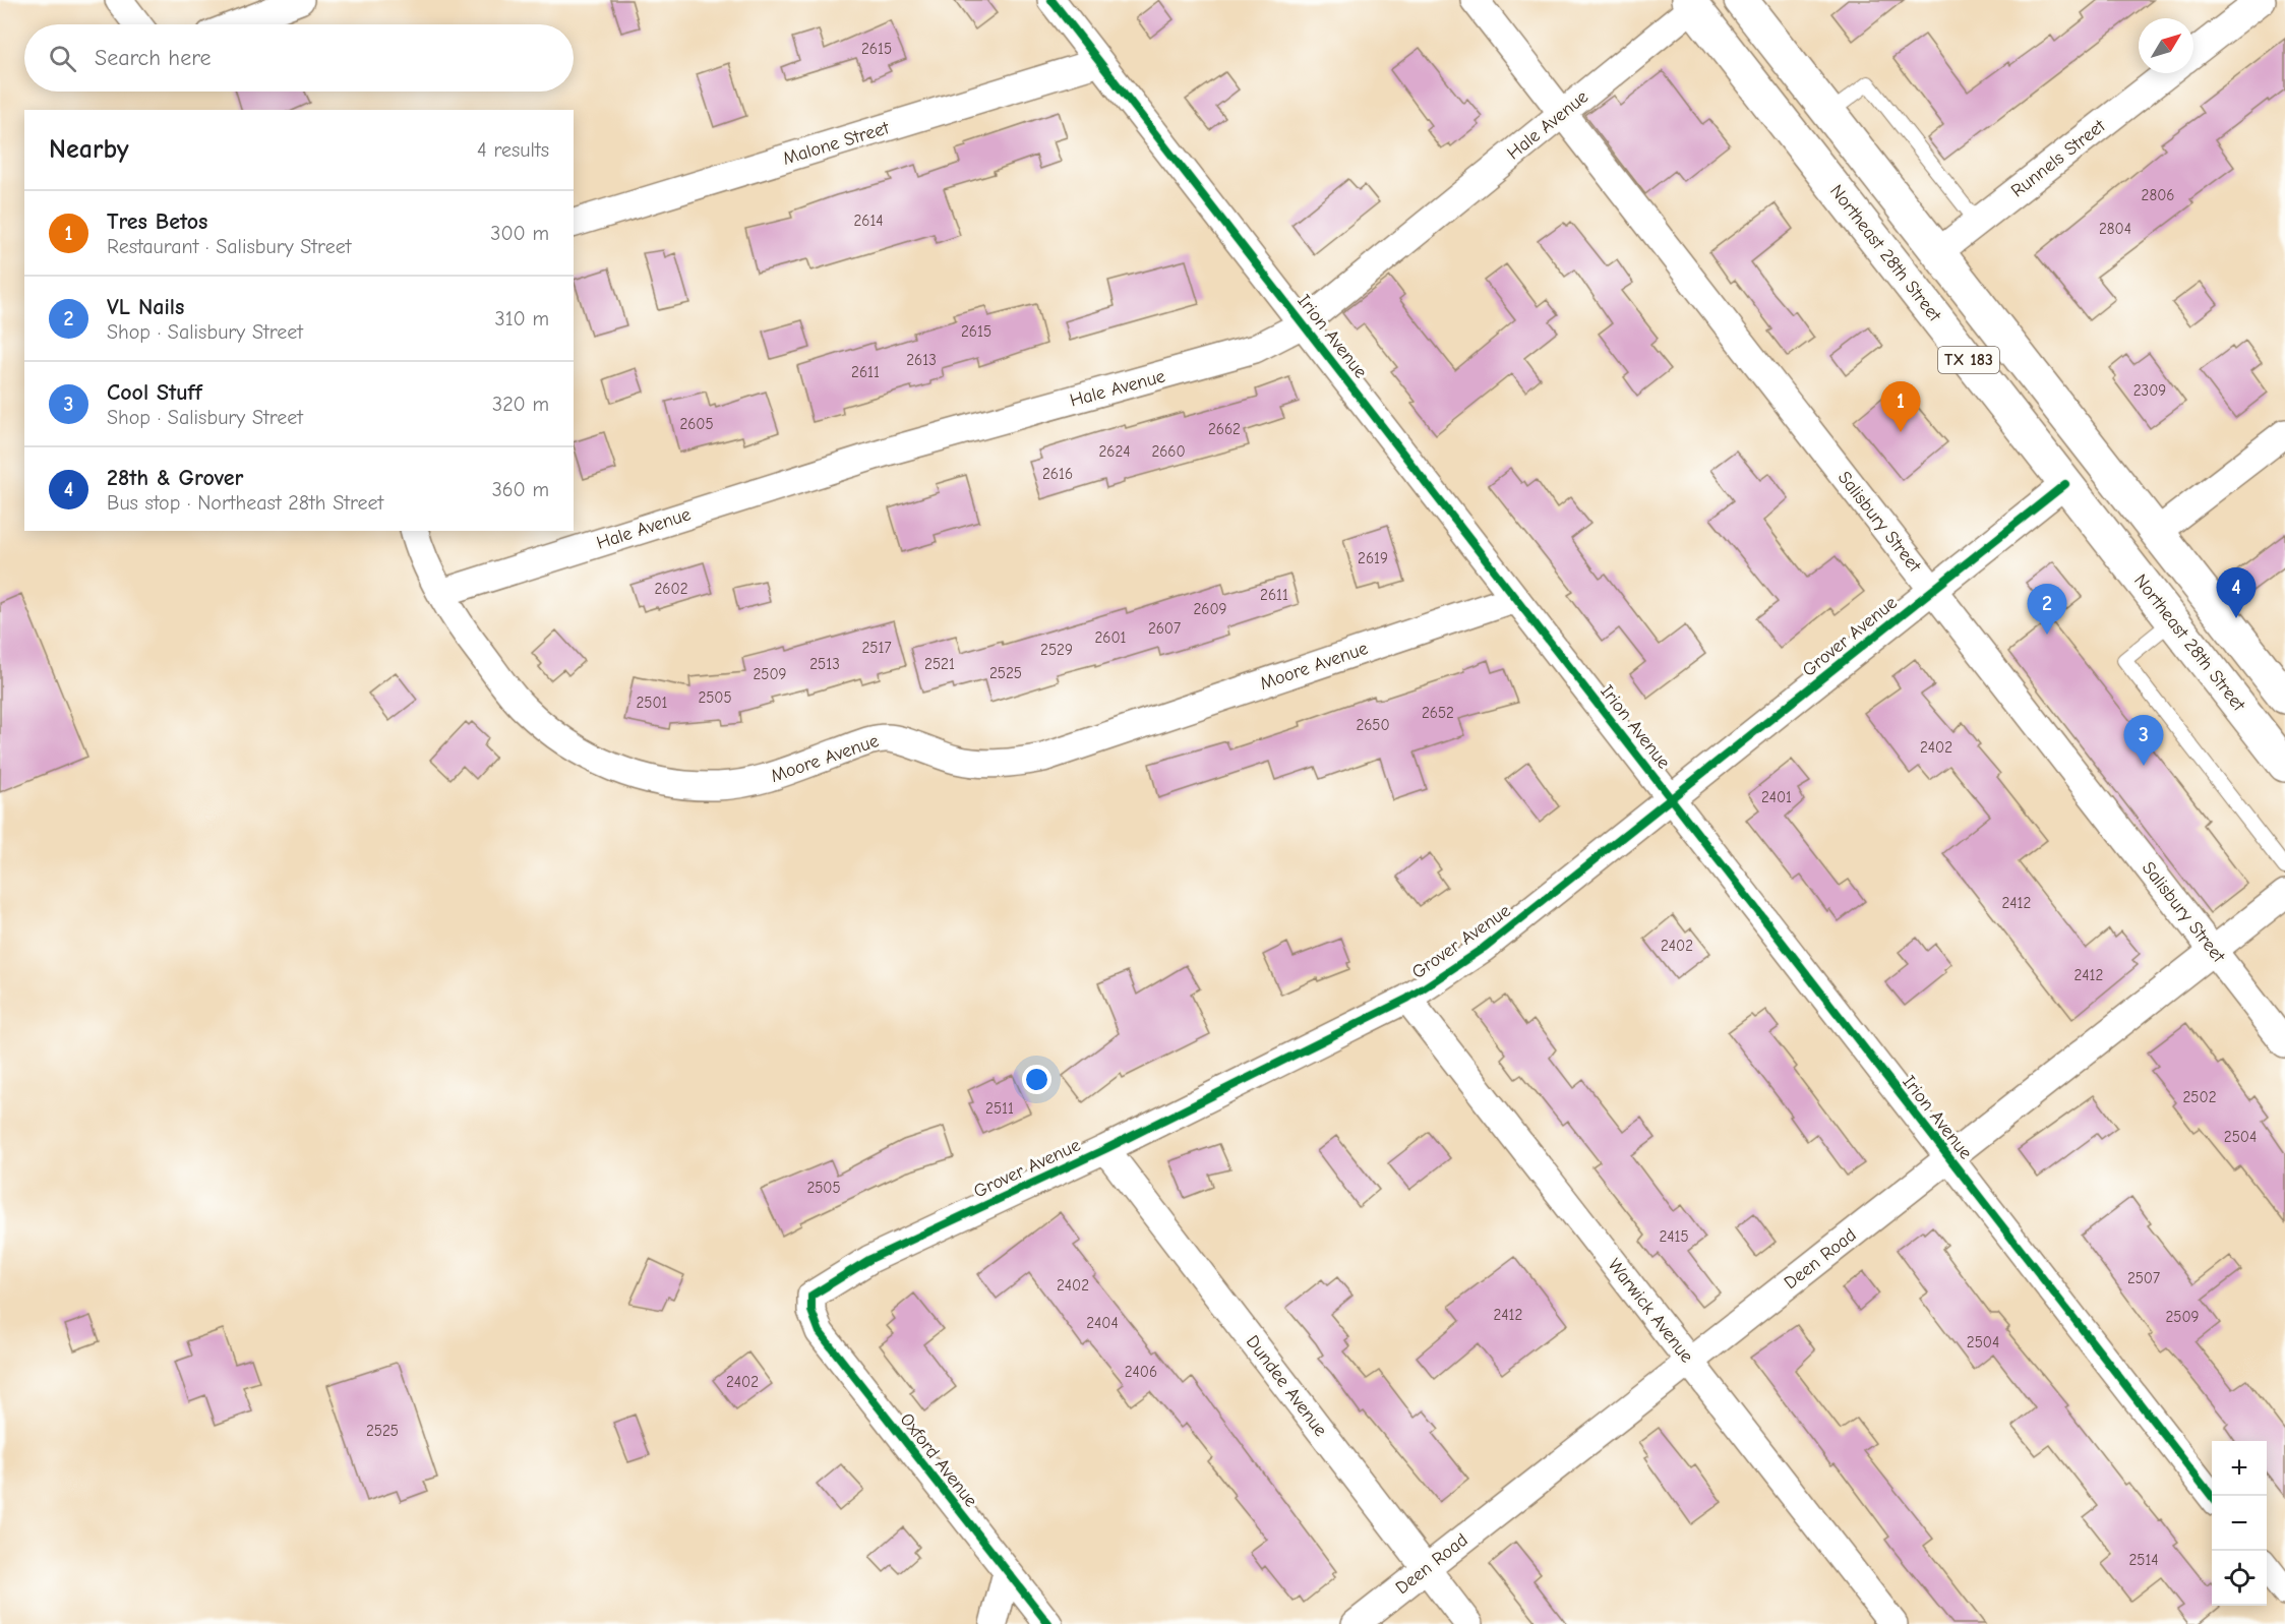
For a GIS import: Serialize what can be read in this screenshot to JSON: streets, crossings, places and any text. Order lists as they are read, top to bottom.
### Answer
{
  "streets": {
    "main road": ["Northeast 28th Street", "TX 183"],
    "street": [
      "Hale Avenue",
      "Malone Street",
      "Runnels Street",
      "Irion Avenue",
      "Salisbury Street",
      "Grover Avenue",
      "Moore Avenue",
      "Deen Road",
      "Warwick Avenue",
      "Dundee Avenue",
      "Oxford Avenue"
    ]
  },
  "crossings": [
    ["Hale Avenue", "Northeast 28th Street"],
    ["Hale Avenue", "Irion Avenue"],
    ["Hale Avenue", "Salisbury Street"],
    ["Hale Avenue", "Moore Avenue"],
    ["Malone Street", "Irion Avenue"],
    ["Runnels Street", "TX 183"],
    ["Northeast 28th Street", "Grover Avenue"],
    ["Irion Avenue", "Grover Avenue"],
    ["Irion Avenue", "Moore Avenue"],
    ["Irion Avenue", "Deen Road"],
    ["Salisbury Street", "Grover Avenue"],
    ["Salisbury Street", "Deen Road"],
    ["Grover Avenue", "Warwick Avenue"],
    ["Grover Avenue", "Dundee Avenue"],
    ["Grover Avenue", "Oxford Avenue"],
    ["Deen Road", "Warwick Avenue"],
    ["Deen Road", "Dundee Avenue"]
  ],
  "house_numbers": [
    "2615",
    "2806",
    "2614",
    "2804",
    "2615",
    "2613",
    "2611",
    "2309",
    "2605",
    "2662",
    "2624",
    "2660",
    "2616",
    "2619",
    "2602",
    "2611",
    "2609",
    "2607",
    "2601",
    "2517",
    "2529",
    "2513",
    "2521",
    "2525",
    "2509",
    "2505",
    "2501",
    "2652",
    "2650",
    "2402",
    "2401",
    "2412",
    "2402",
    "2412",
    "2502",
    "2511",
    "2504",
    "2505",
    "2415",
    "2507",
    "2402",
    "2412",
    "2509",
    "2404",
    "2504",
    "2406",
    "2402",
    "2525",
    "2514"
  ],
  "north": "top right",
  "page": {
    "search": "Search here",
    "heading": ["Nearby", "4 results"],
    "list": [
      {
        "mark": "1",
        "name": "Tres Betos",
        "note": "Restaurant · Salisbury Street",
        "value": "300 m"
      },
      {
        "mark": "2",
        "name": "VL Nails",
        "note": "Shop · Salisbury Street",
        "value": "310 m"
      },
      {
        "mark": "3",
        "name": "Cool Stuff",
        "note": "Shop · Salisbury Street",
        "value": "320 m"
      },
      {
        "mark": "4",
        "name": "28th & Grover",
        "note": "Bus stop · Northeast 28th Street",
        "value": "360 m"
      }
    ],
    "pins": [
      "1",
      "4",
      "2",
      "3"
    ],
    "map_buttons": ["+", "−"]
  }
}
